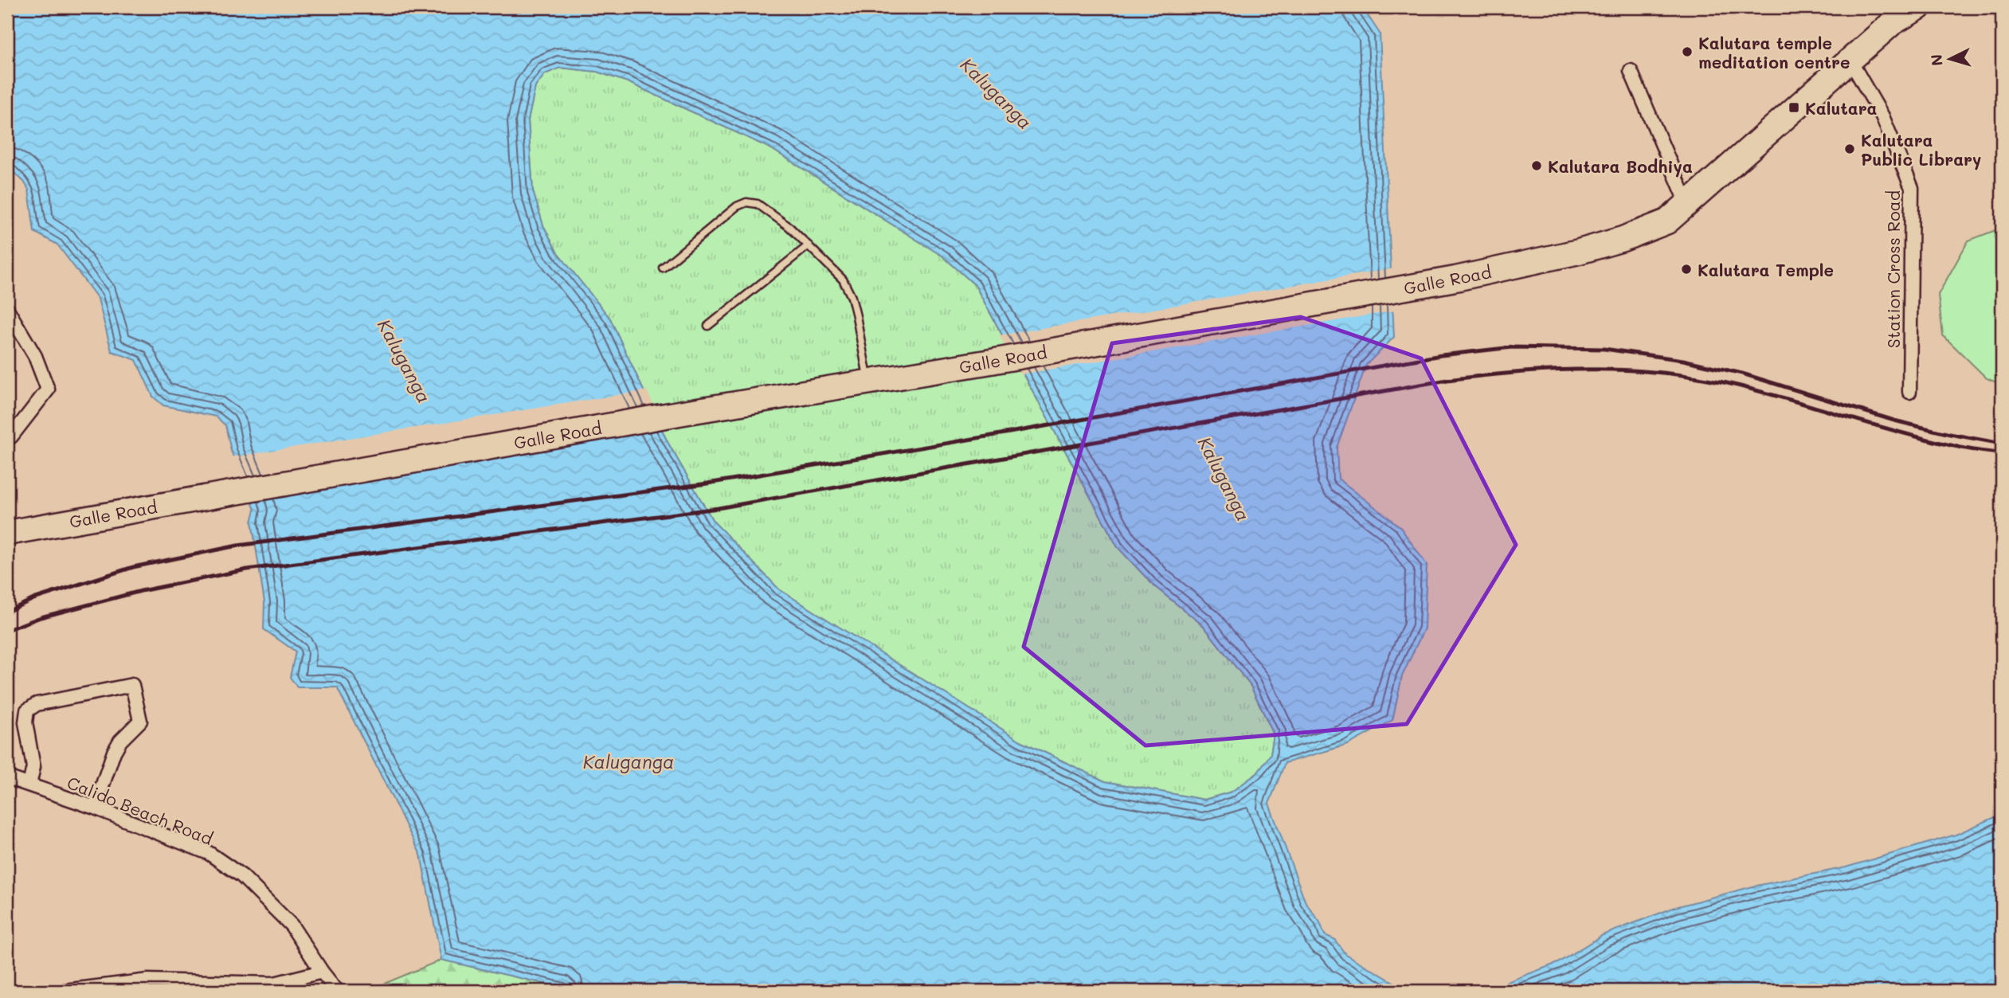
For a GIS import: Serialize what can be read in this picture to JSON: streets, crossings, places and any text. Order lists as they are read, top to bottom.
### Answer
{
  "streets": {
    "highway": ["Galle Road"],
    "street": ["Station Cross Road", "Calido Beach Road"]
  },
  "crossings": [
    ["Station Cross Road", "Galle Road"]
  ],
  "water": ["Kaluganga"],
  "places": {
    "other": [
      "Kalutara temple meditation centre",
      "Kalutara Public Library",
      "Kalutara Bodhiya",
      "Kalutara Temple"
    ],
    "transit": ["Kalutara"]
  },
  "north": "left"
}
